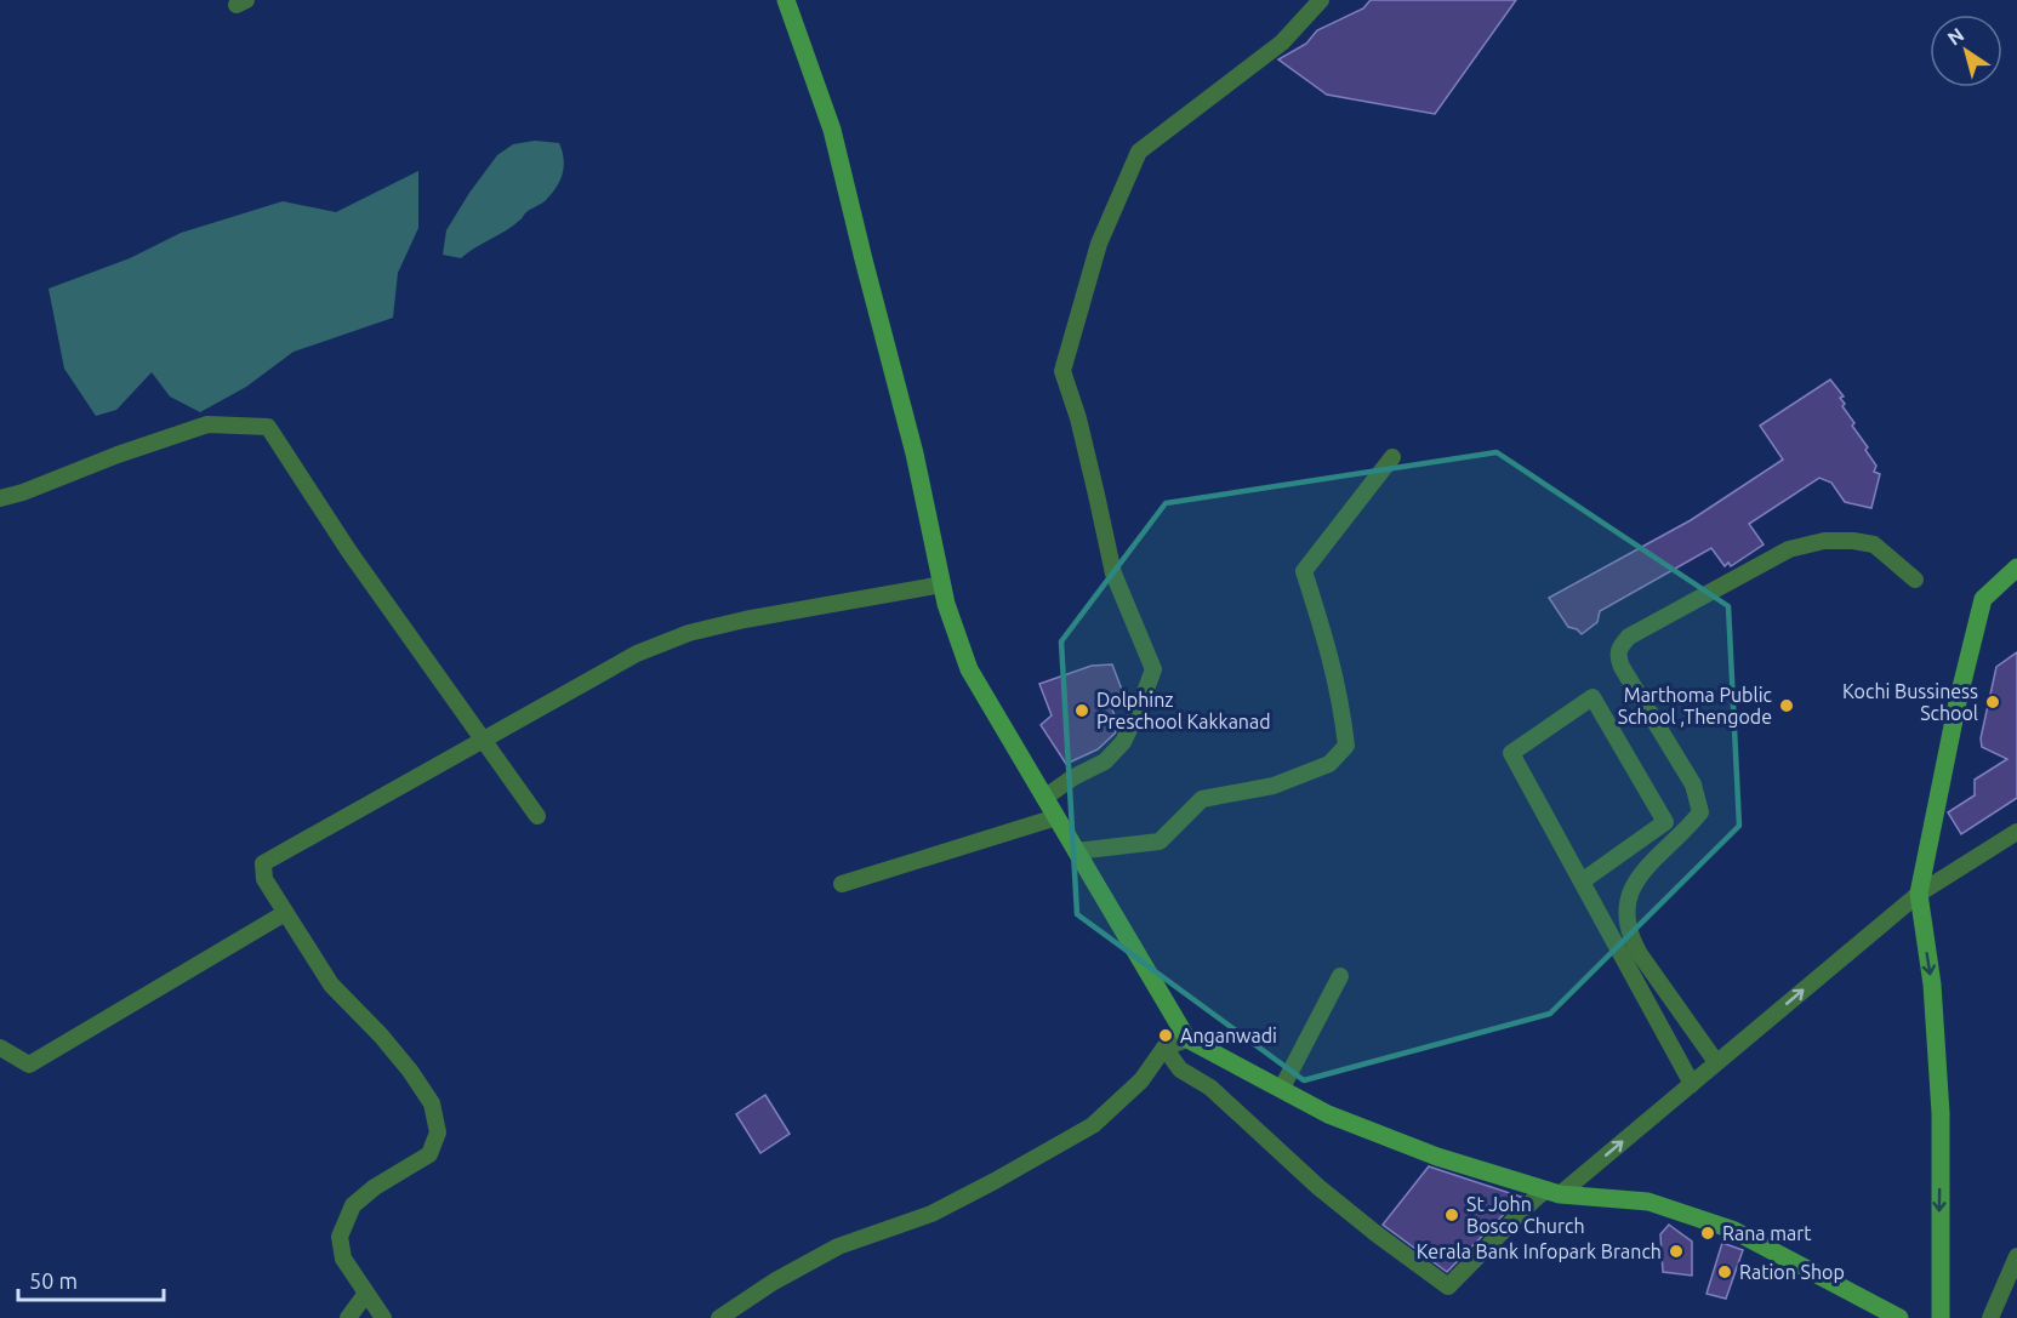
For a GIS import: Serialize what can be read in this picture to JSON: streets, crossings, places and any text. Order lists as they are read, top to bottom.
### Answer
{
  "places": [
    "Kochi Bussiness School",
    "Marthoma Public School ,Thengode",
    "Dolphinz Preschool Kakkanad",
    "Anganwadi",
    "St John Bosco Church",
    "Rana mart",
    "Kerala Bank Infopark Branch",
    "Ration Shop"
  ],
  "scale_bar": "50 m",
  "north": "top left"
}
